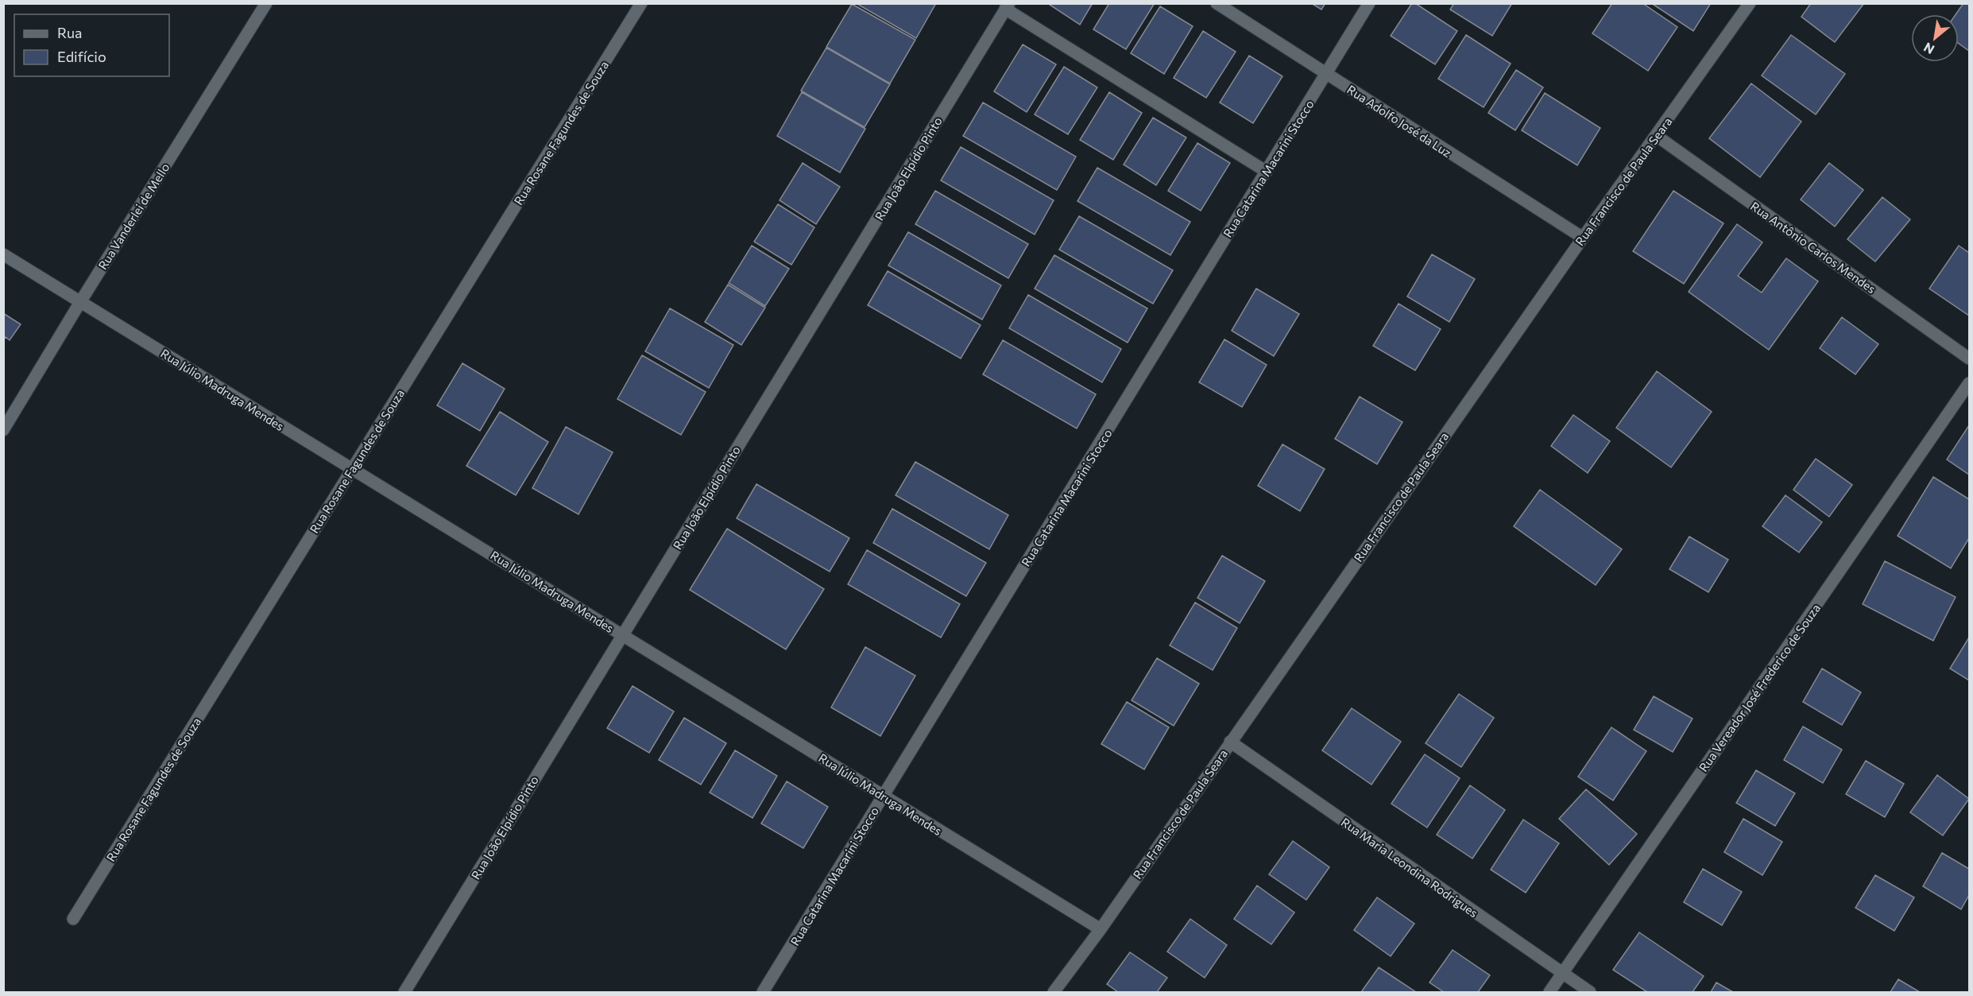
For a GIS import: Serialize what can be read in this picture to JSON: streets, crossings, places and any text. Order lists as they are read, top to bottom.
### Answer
{
  "streets": {
    "street": [
      "Rua Adolfo José da Luz",
      "Rua Rosane Fagundes de Souza",
      "Rua João Elpídio Pinto",
      "Rua Catarina Macarini Stocco",
      "Rua Francisco de Paula Seara",
      "Rua Vanderlei de Mello",
      "Rua Antônio Carlos Mendes",
      "Rua Júlio Madruga Mendes",
      "Rua Vereador José Frederico de Souza",
      "Rua Maria Leondina Rodrigues"
    ]
  },
  "crossings": [
    ["Rua Adolfo José da Luz", "Rua Catarina Macarini Stocco"],
    ["Rua Adolfo José da Luz", "Rua Francisco de Paula Seara"],
    ["Rua Rosane Fagundes de Souza", "Rua Júlio Madruga Mendes"],
    ["Rua João Elpídio Pinto", "Rua Júlio Madruga Mendes"],
    ["Rua Catarina Macarini Stocco", "Rua Júlio Madruga Mendes"],
    ["Rua Francisco de Paula Seara", "Rua Antônio Carlos Mendes"],
    ["Rua Francisco de Paula Seara", "Rua Júlio Madruga Mendes"],
    ["Rua Francisco de Paula Seara", "Rua Maria Leondina Rodrigues"],
    ["Rua Vanderlei de Mello", "Rua Júlio Madruga Mendes"],
    ["Rua Vereador José Frederico de Souza", "Rua Maria Leondina Rodrigues"]
  ],
  "legend": ["Rua", "Edifício"],
  "north": "bottom left"
}
